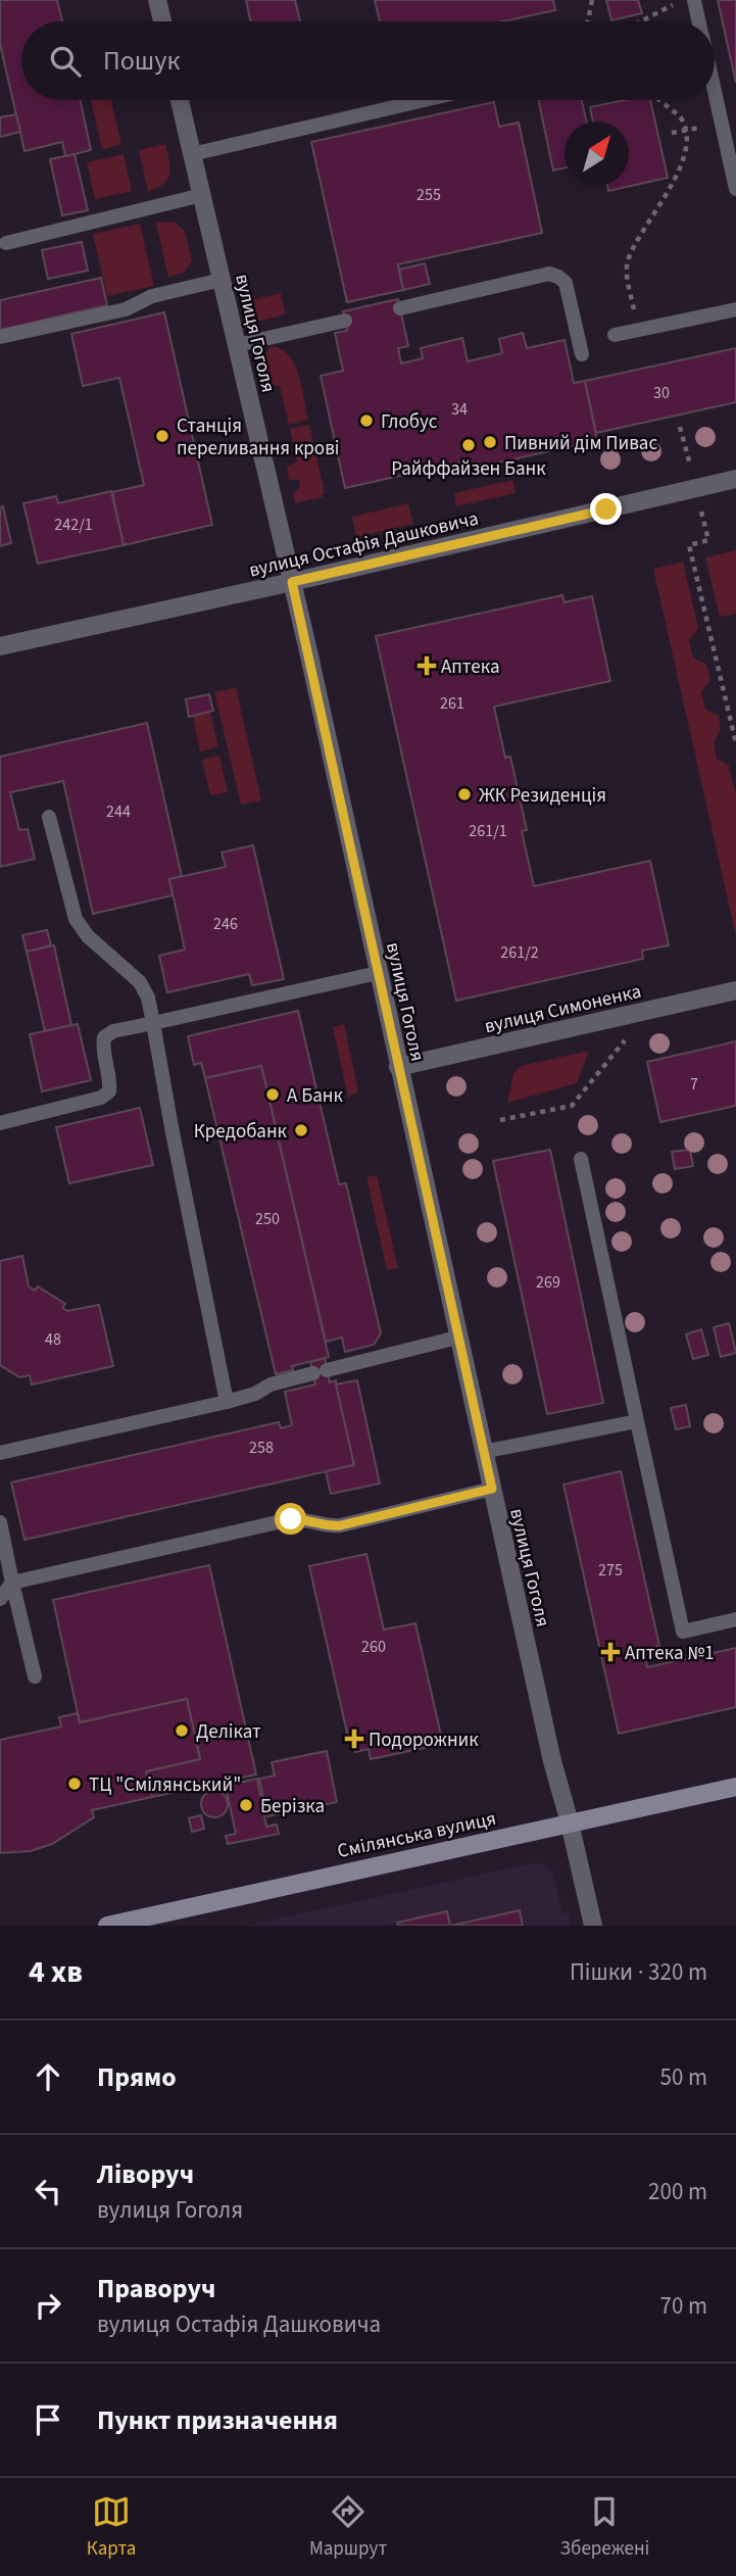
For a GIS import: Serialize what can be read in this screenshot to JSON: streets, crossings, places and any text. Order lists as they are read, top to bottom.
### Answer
{
  "streets": {
    "main road": ["Смілянська вулиця"],
    "street": ["вулиця Гоголя", "вулиця Остафія Дашковича", "вулиця Симоненка"]
  },
  "crossings": [
    ["вулиця Гоголя", "вулиця Остафія Дашковича"],
    ["вулиця Гоголя", "вулиця Симоненка"],
    ["вулиця Гоголя", "Смілянська вулиця"]
  ],
  "places": {
    "other": [
      "Глобус",
      "Станція переливання крові",
      "Пивний дім Пивас",
      "Райффайзен Банк",
      "ЖК Резиденція",
      "А Банк",
      "Кредобанк",
      "Делікат",
      "ТЦ \"Смілянський\"",
      "Берізка"
    ],
    "health": ["Аптека", "Аптека №1", "Подорожник"]
  },
  "house_numbers": [
    "255",
    "30",
    "34",
    "242/1",
    "261",
    "244",
    "261/1",
    "246",
    "261/2",
    "7",
    "250",
    "269",
    "48",
    "258",
    "275",
    "260"
  ],
  "north": "top right",
  "page": {
    "search": "Пошук",
    "heading": ["4 хв", "Пішки · 320 m"],
    "list": [
      ["Прямо", "50 m"],
      ["Ліворуч", "вулиця Гоголя", "200 m"],
      ["Праворуч", "вулиця Остафія Дашковича", "70 m"],
      "Пункт призначення"
    ],
    "nav": ["Карта", "Маршрут", "Збережені"]
  }
}
